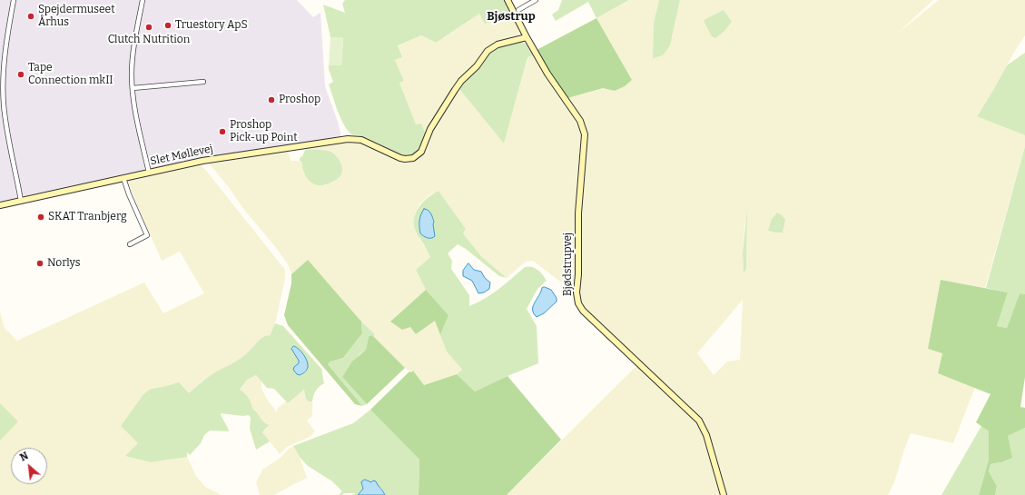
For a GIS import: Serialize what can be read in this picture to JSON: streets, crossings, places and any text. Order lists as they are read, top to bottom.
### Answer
{
  "streets": {
    "street": ["Slet Møllevej", "Bjødstrupvej"]
  },
  "crossings": [
    ["Slet Møllevej", "Bjødstrupvej"]
  ],
  "districts": ["Bjøstrup"],
  "places": [
    "Spejdermuseet Århus",
    "Truestory ApS",
    "Clutch Nutrition",
    "Tape Connection mkII",
    "Proshop",
    "Proshop Pick-up Point",
    "SKAT Tranbjerg",
    "Norlys"
  ],
  "north": "top left"
}
